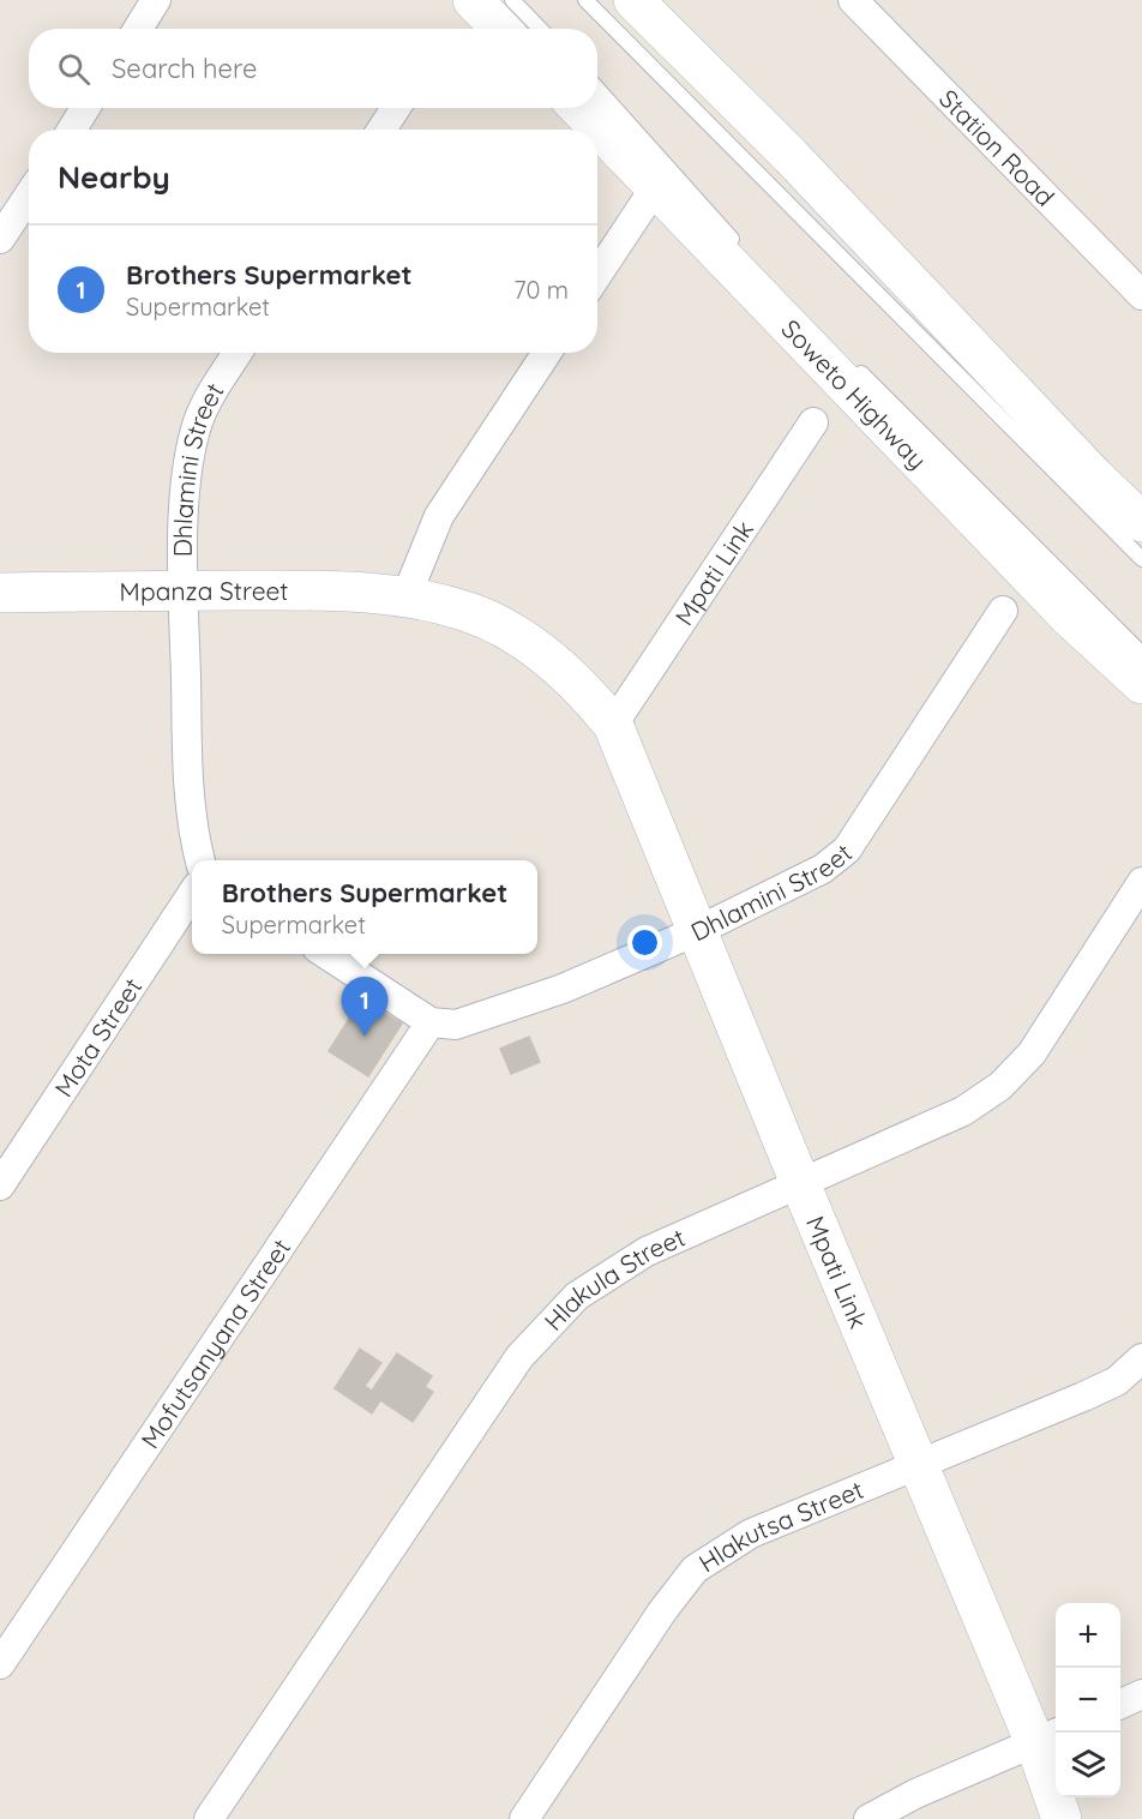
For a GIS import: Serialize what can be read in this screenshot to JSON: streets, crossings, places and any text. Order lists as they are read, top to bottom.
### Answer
{
  "streets": {
    "street": [
      "Station Road",
      "Soweto Highway",
      "Dhlamini Street",
      "Mpati Link",
      "Mpanza Street",
      "Mota Street",
      "Hlakula Street",
      "Mofutsanyana Street",
      "Hlakutsa Street"
    ]
  },
  "crossings": [
    ["Dhlamini Street", "Mpati Link"],
    ["Dhlamini Street", "Mpanza Street"],
    ["Dhlamini Street", "Mofutsanyana Street"],
    ["Mpati Link", "Mpanza Street"],
    ["Mpati Link", "Hlakula Street"],
    ["Mpati Link", "Hlakutsa Street"]
  ],
  "page": {
    "search": "Search here",
    "heading": "Nearby",
    "list": [
      {
        "mark": "1",
        "name": "Brothers Supermarket",
        "note": "Supermarket",
        "value": "70 m"
      }
    ],
    "popup": ["Brothers Supermarket", "Supermarket"],
    "pins": "1",
    "map_buttons": ["+", "−"]
  }
}
